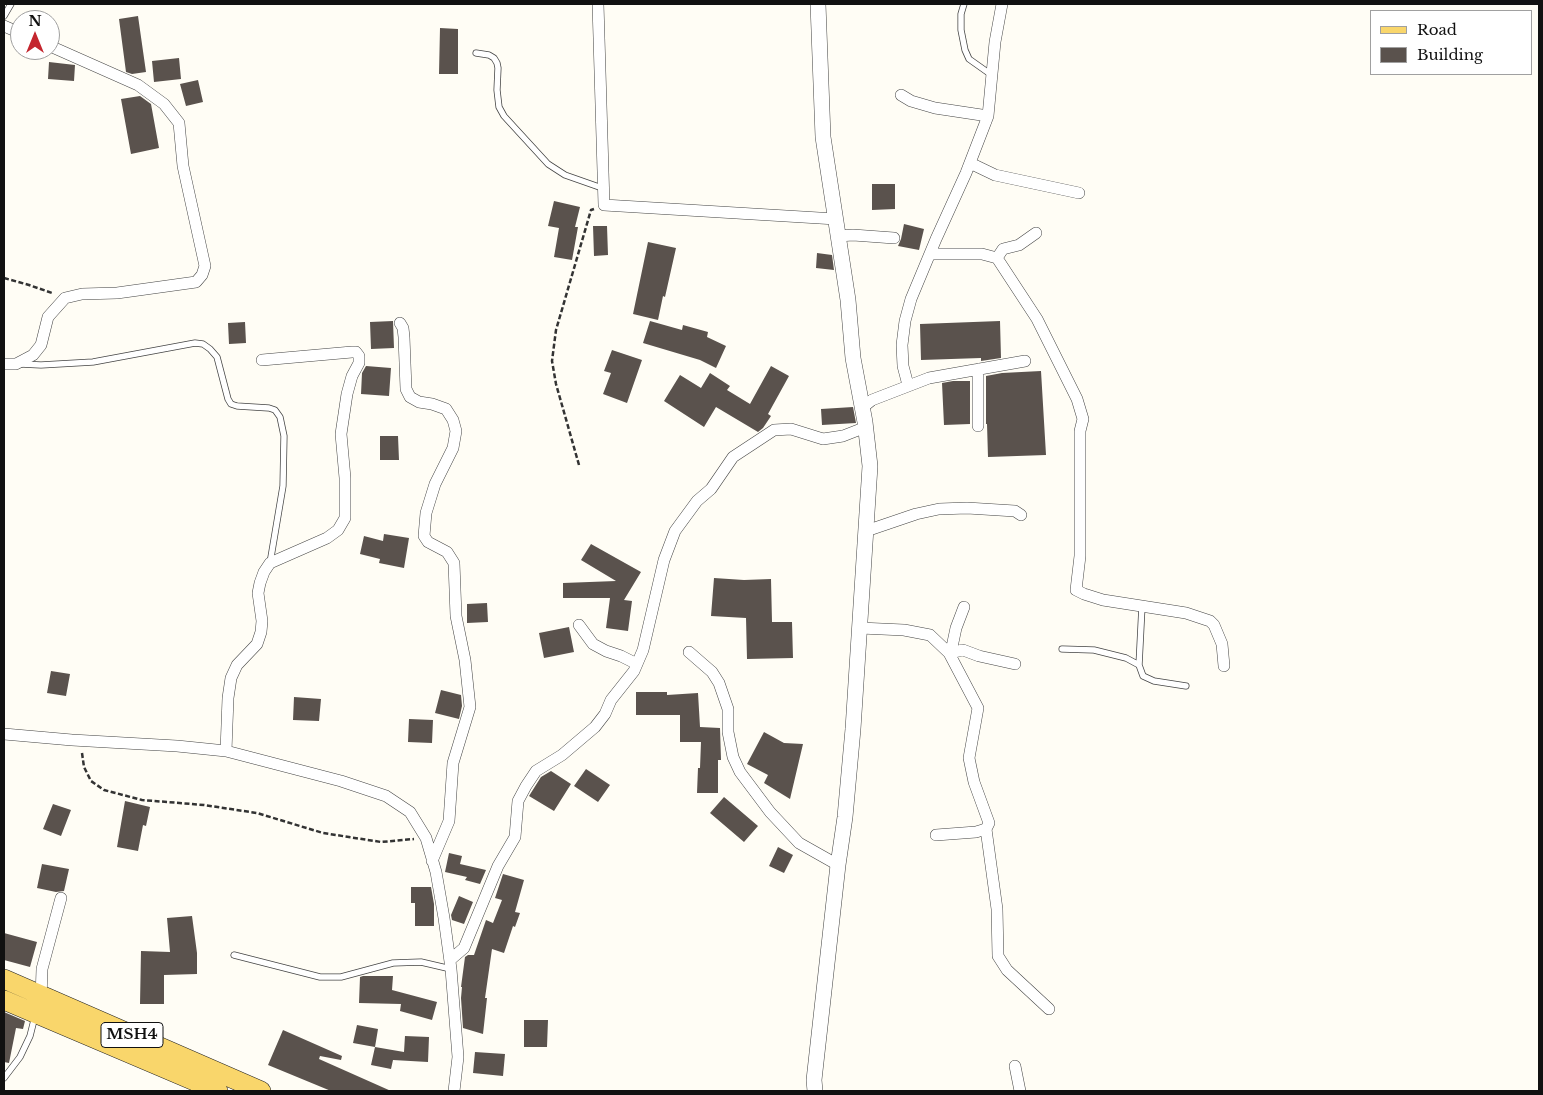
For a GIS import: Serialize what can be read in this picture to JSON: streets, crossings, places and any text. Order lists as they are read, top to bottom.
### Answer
{
  "streets": {
    "main road": ["MSH4"]
  },
  "legend": ["Road", "Building"],
  "north": "top"
}
